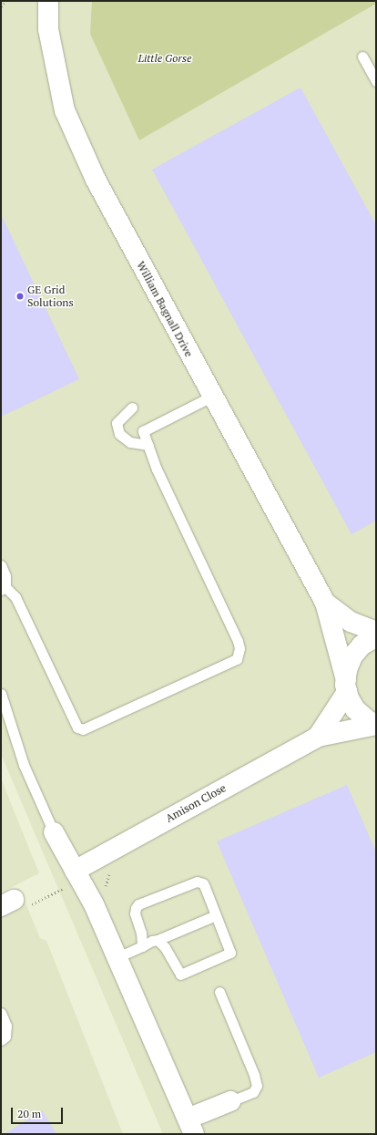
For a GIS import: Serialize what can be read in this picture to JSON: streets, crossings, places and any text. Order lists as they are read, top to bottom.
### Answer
{
  "streets": {
    "street": ["William Bagnall Drive", "Amison Close"]
  },
  "crossings": [
    ["William Bagnall Drive", "Amison Close"]
  ],
  "parks": ["Little Gorse"],
  "places": ["GE Grid Solutions"],
  "scale_bar": "20 m"
}
